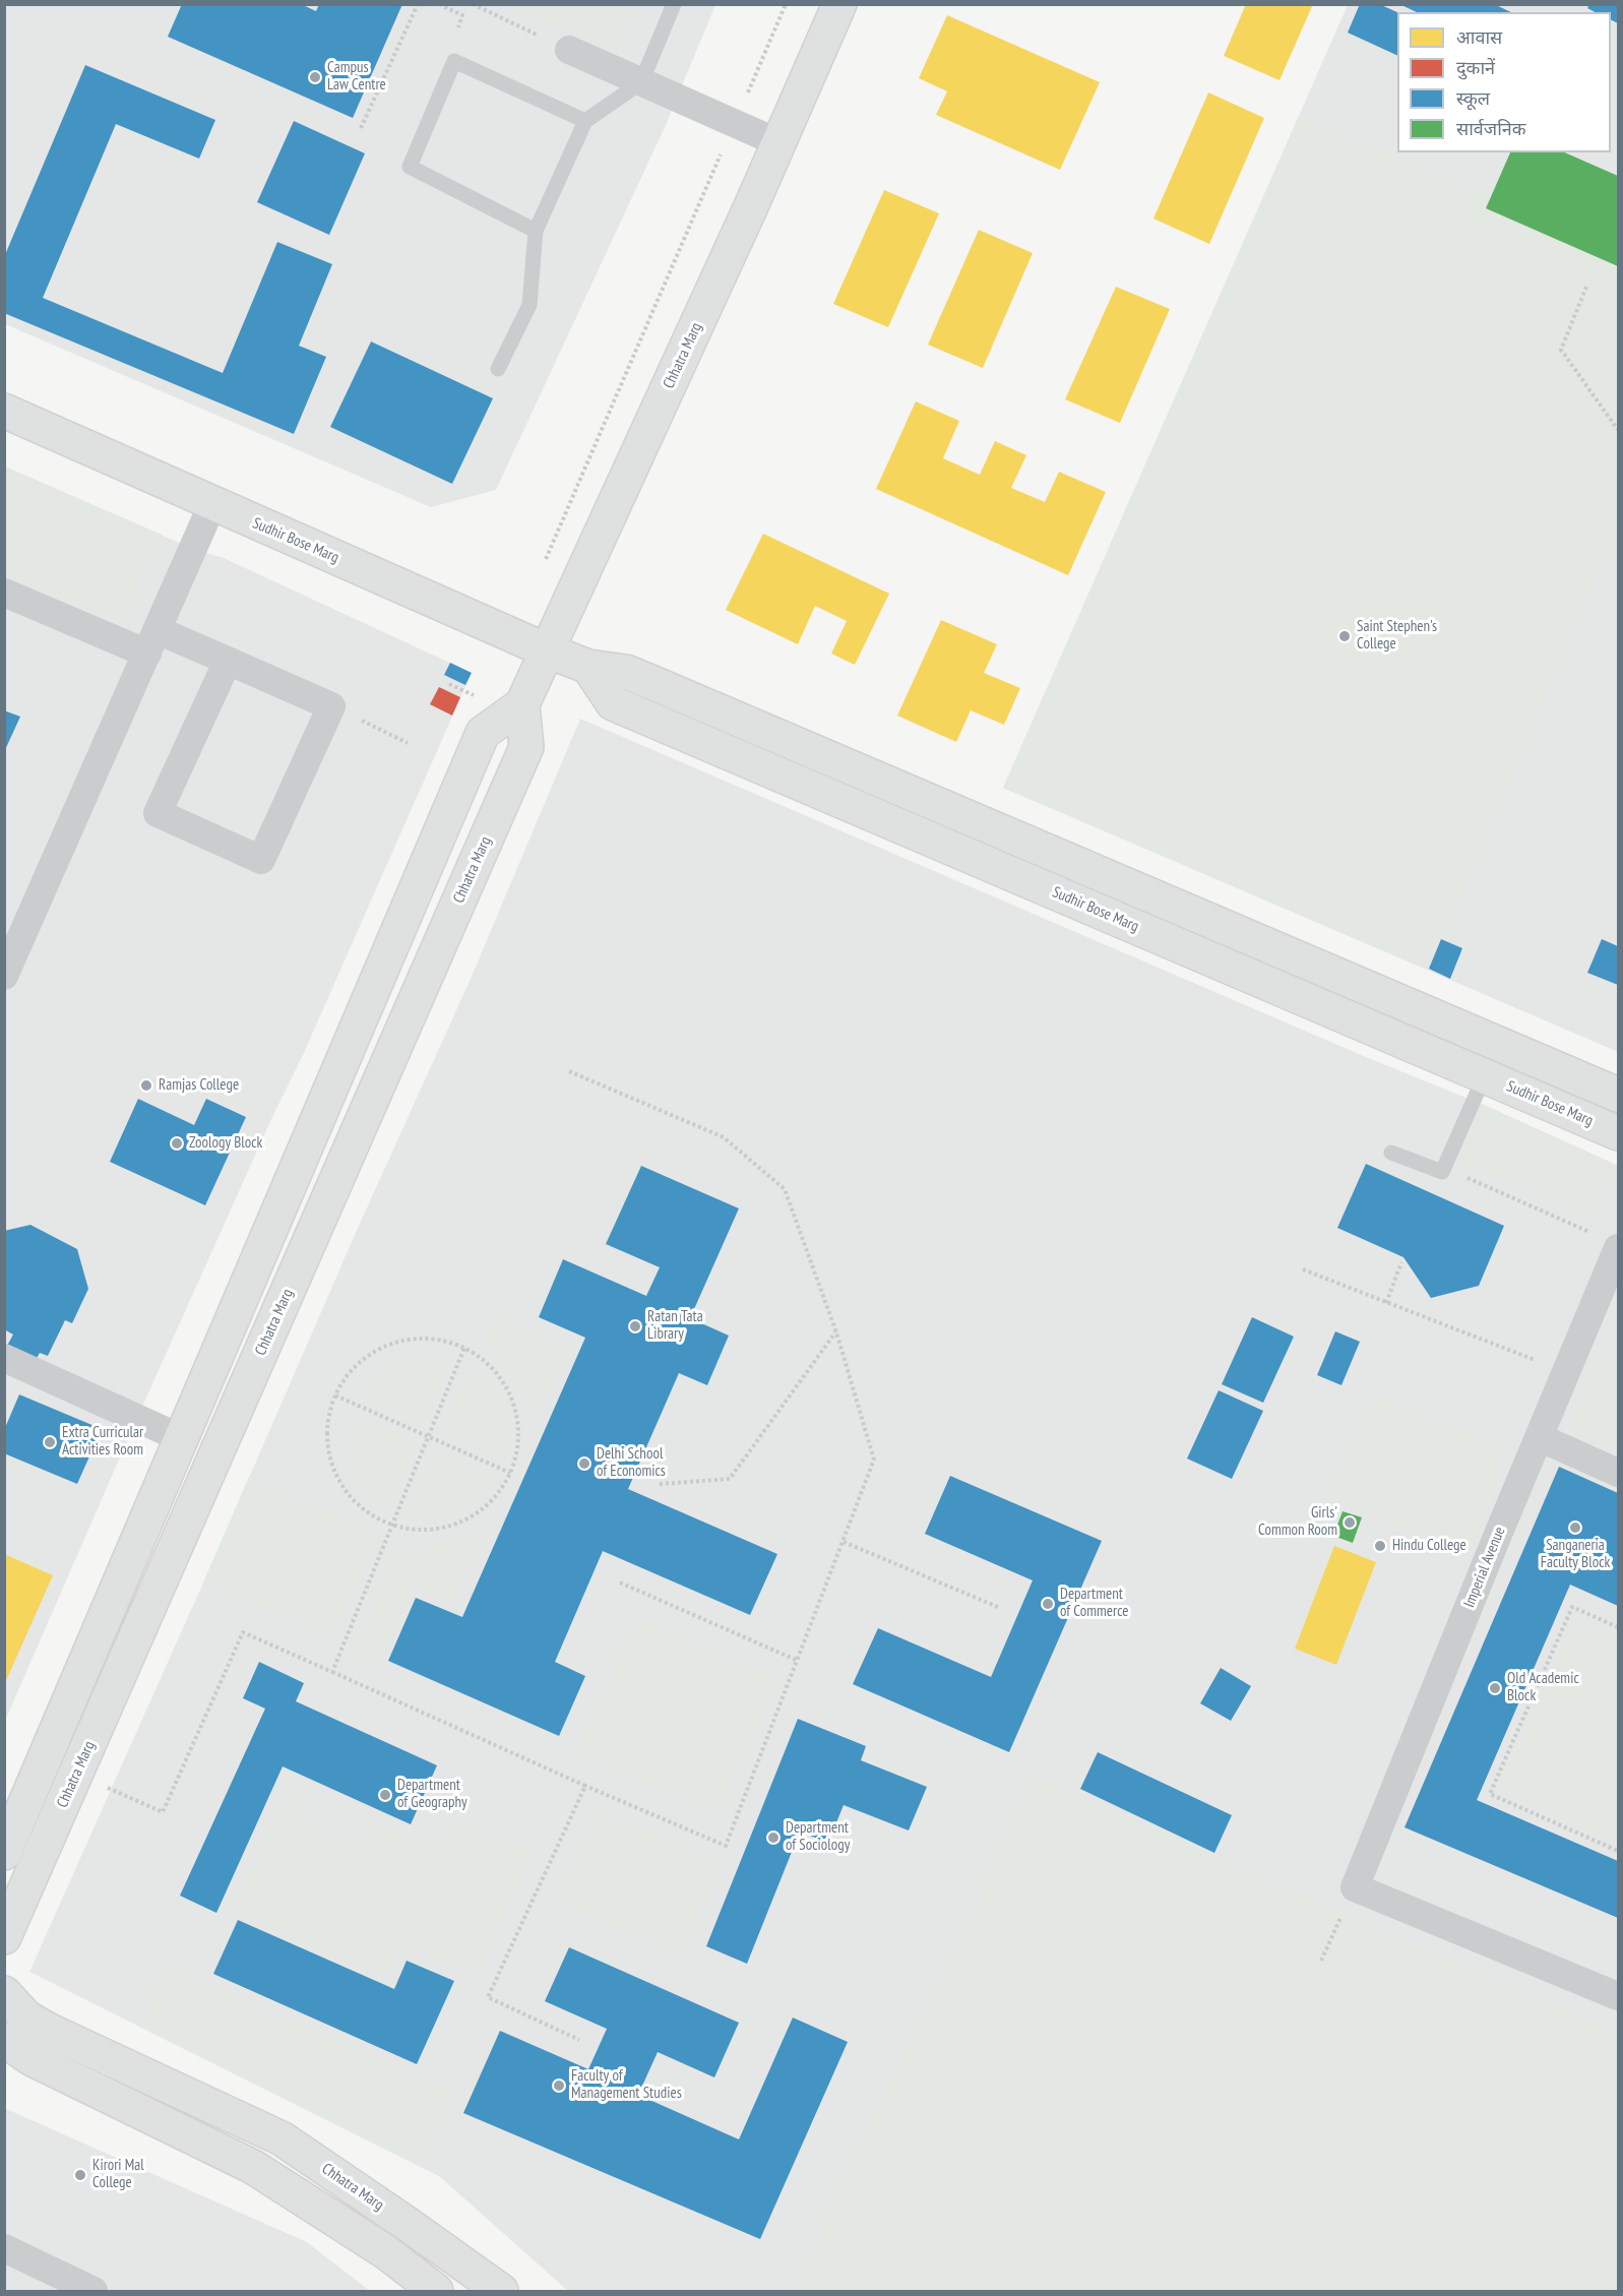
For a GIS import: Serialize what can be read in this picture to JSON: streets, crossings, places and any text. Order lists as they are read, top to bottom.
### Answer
{
  "streets": {
    "street": ["Chhatra Marg", "Sudhir Bose Marg", "Imperial Avenue"]
  },
  "crossings": [
    ["Chhatra Marg", "Sudhir Bose Marg"]
  ],
  "places": [
    "Campus Law Centre",
    "Saint Stephen's College",
    "Ramjas College",
    "Zoology Block",
    "Ratan Tata Library",
    "Extra Curricular Activities Room",
    "Delhi School of Economics",
    "Girls' Common Room",
    "Sanganeria Faculty Block",
    "Hindu College",
    "Department of Commerce",
    "Old Academic Block",
    "Department of Geography",
    "Department of Sociology",
    "Faculty of Management Studies",
    "Kirori Mal College"
  ],
  "legend": [
    "आवास",
    "दुकानें",
    "स्कूल",
    "सार्वजनिक"
  ]
}
